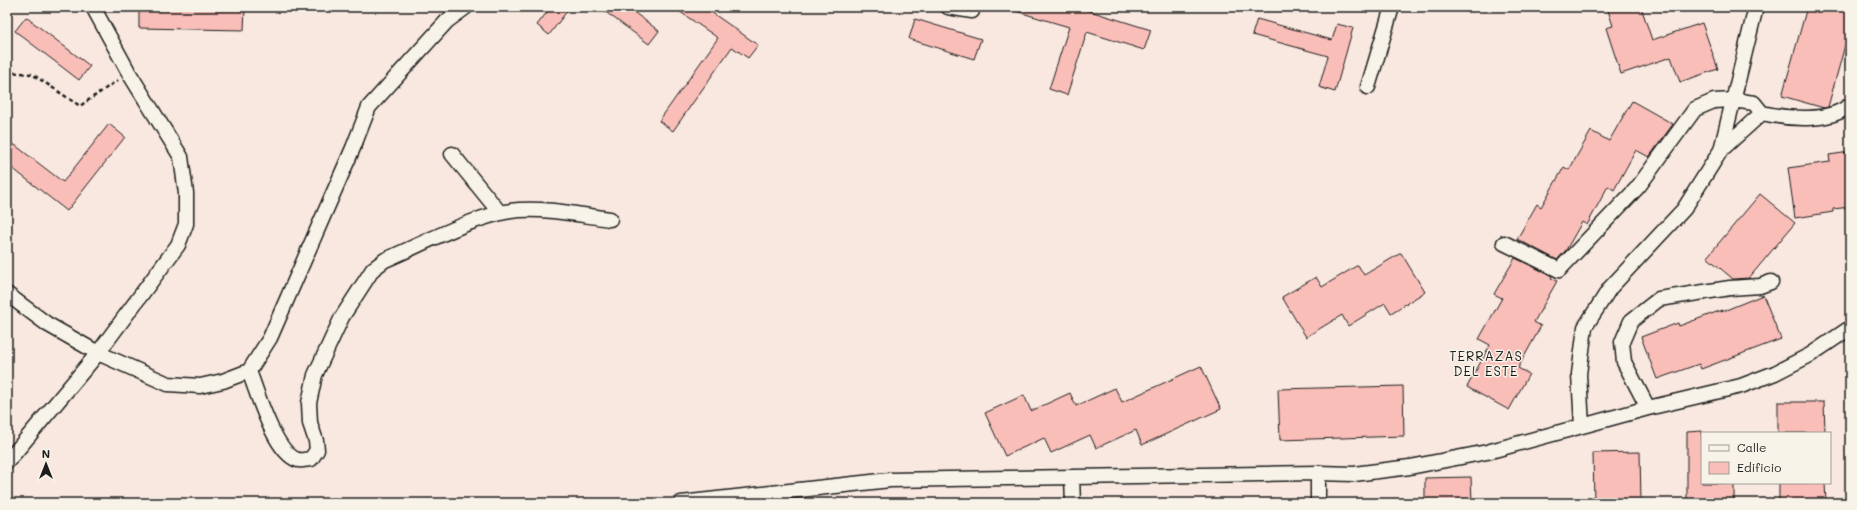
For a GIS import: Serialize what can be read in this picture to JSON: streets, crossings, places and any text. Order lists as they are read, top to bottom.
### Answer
{
  "districts": ["TERRAZAS DEL ESTE"],
  "legend": ["Calle", "Edificio"],
  "north": "top"
}
